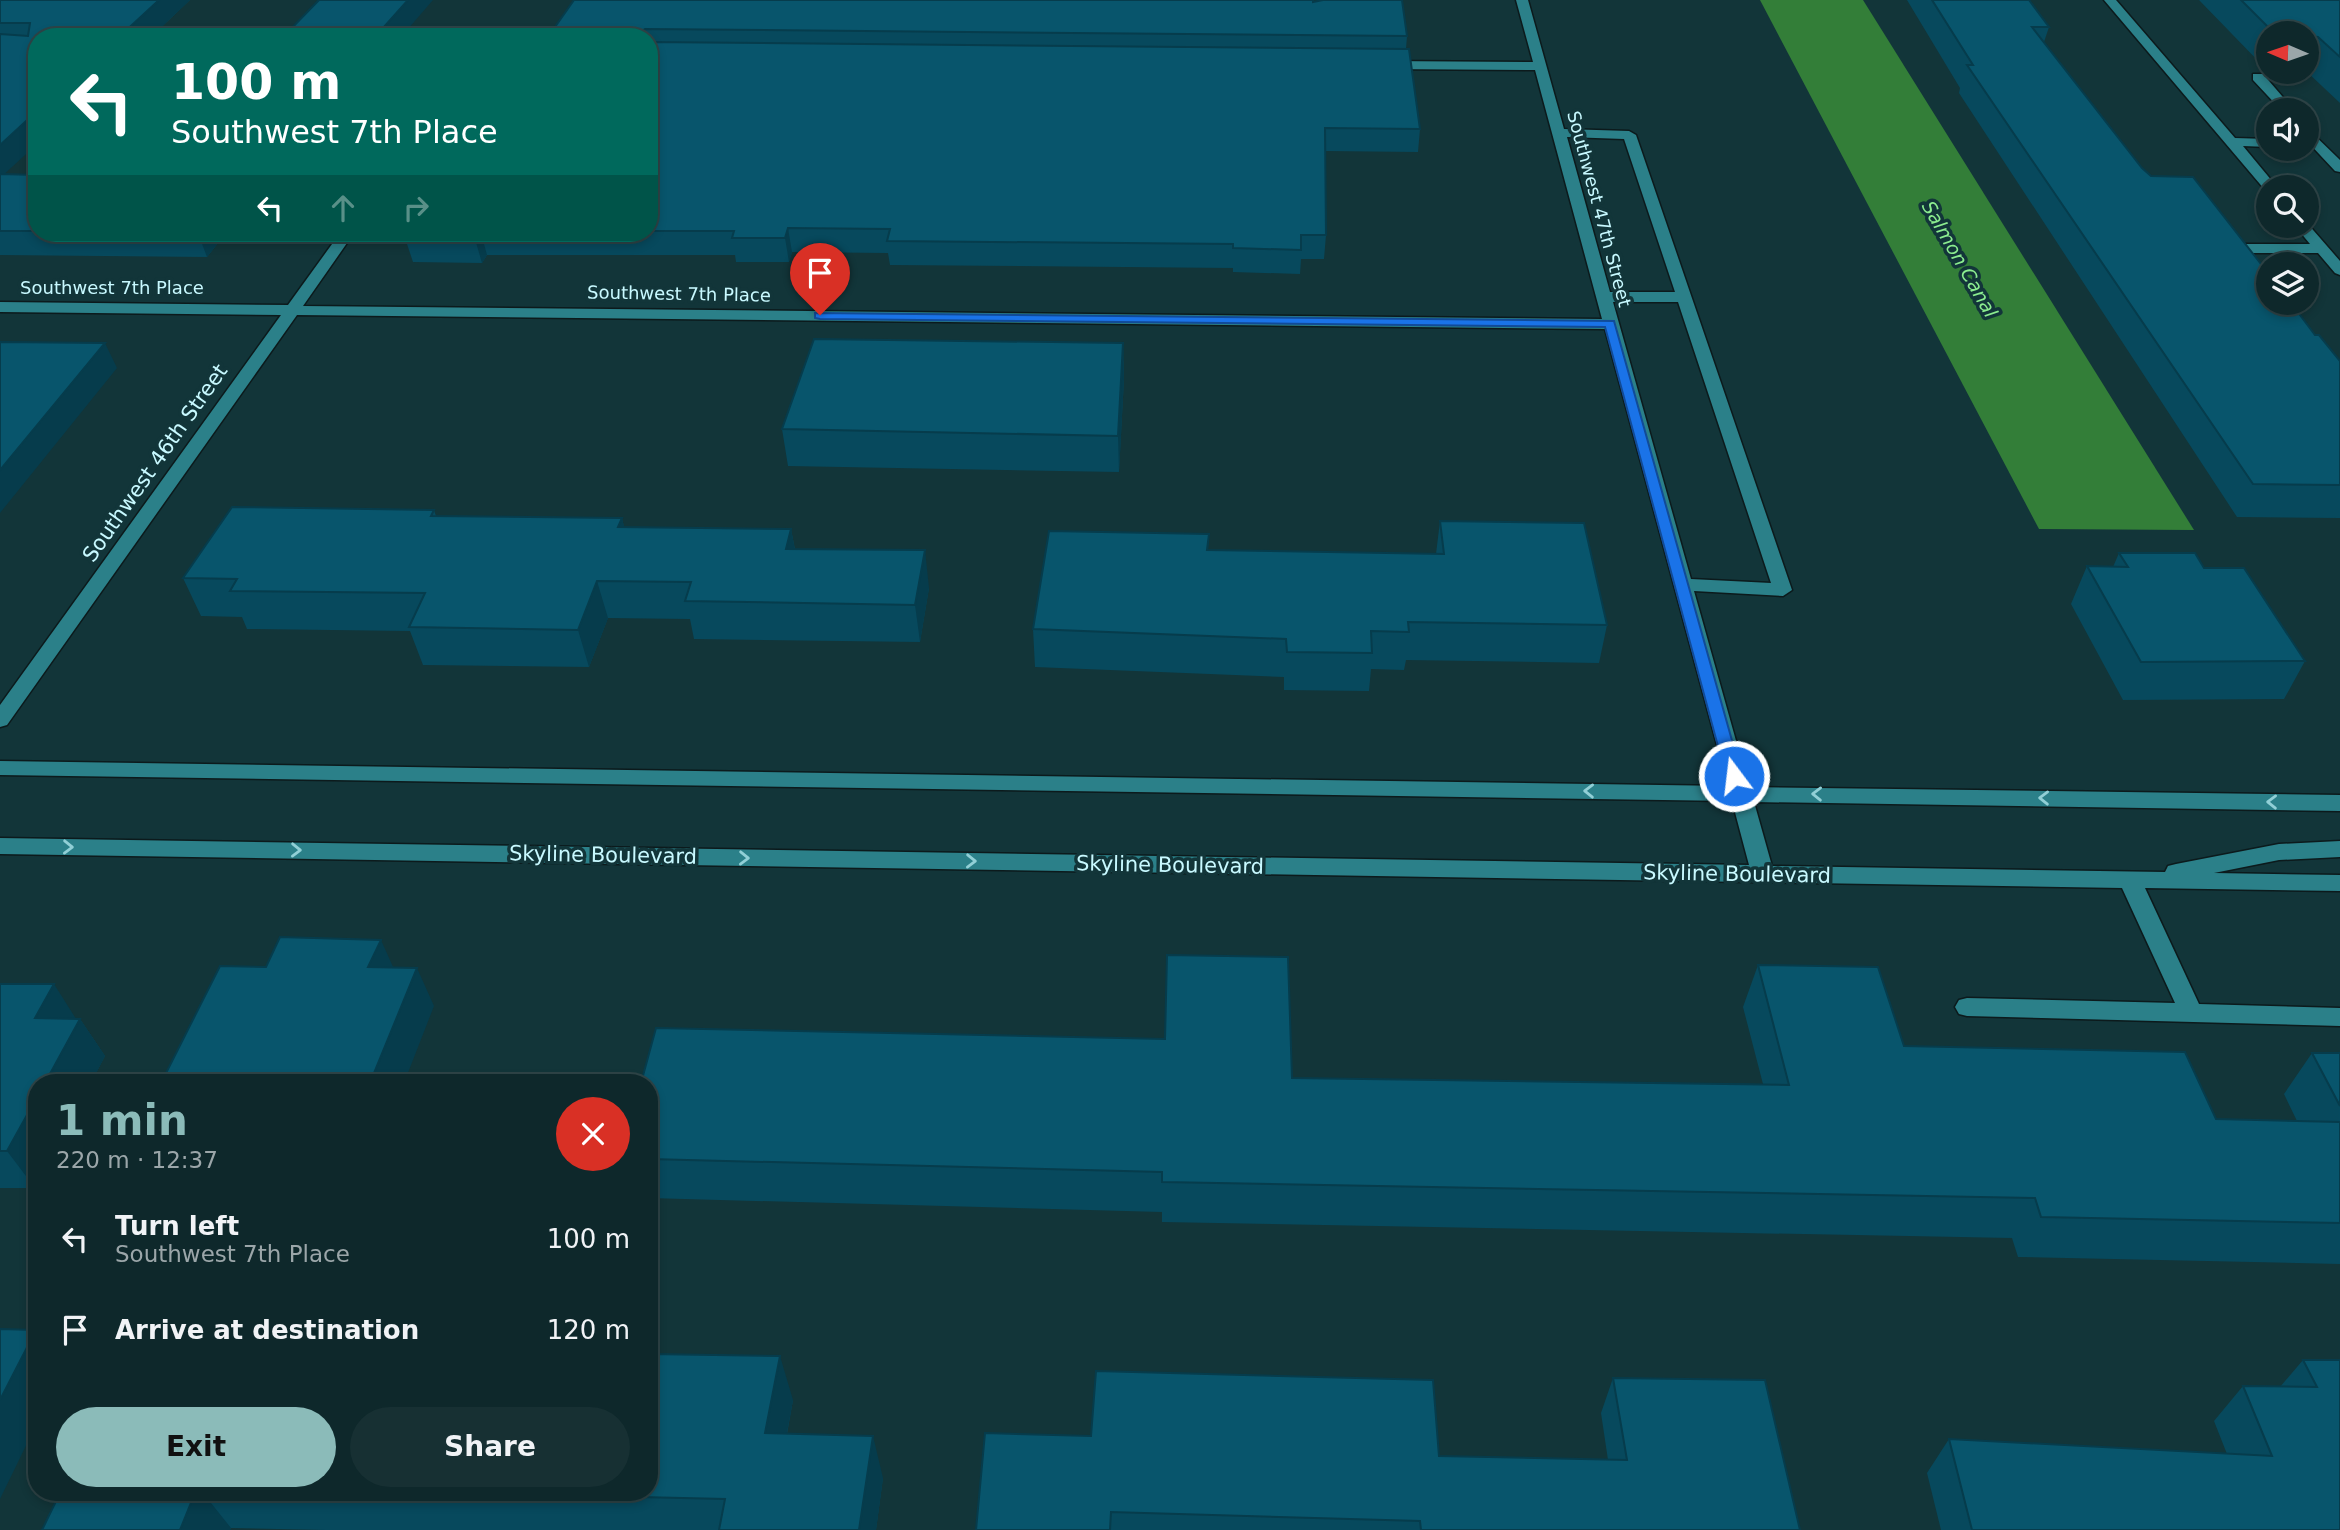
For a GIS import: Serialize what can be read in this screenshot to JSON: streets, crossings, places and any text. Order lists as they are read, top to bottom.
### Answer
{
  "streets": {
    "street": [
      "Southwest 47th Street",
      "Southwest 7th Place",
      "Southwest 46th Street",
      "Skyline Boulevard"
    ]
  },
  "crossings": [
    ["Southwest 47th Street", "Southwest 7th Place"],
    ["Southwest 47th Street", "Skyline Boulevard"],
    ["Southwest 7th Place", "Southwest 46th Street"]
  ],
  "water": ["Salmon Canal"],
  "north": "left",
  "page": {
    "turn": ["100 m", "Southwest 7th Place"],
    "heading": ["1 min", "220 m · 12:37"],
    "list": [
      {
        "name": "Turn left",
        "note": "Southwest 7th Place",
        "value": "100 m"
      },
      {
        "name": "Arrive at destination",
        "value": "120 m"
      }
    ],
    "buttons": ["Exit", "Share"]
  }
}
